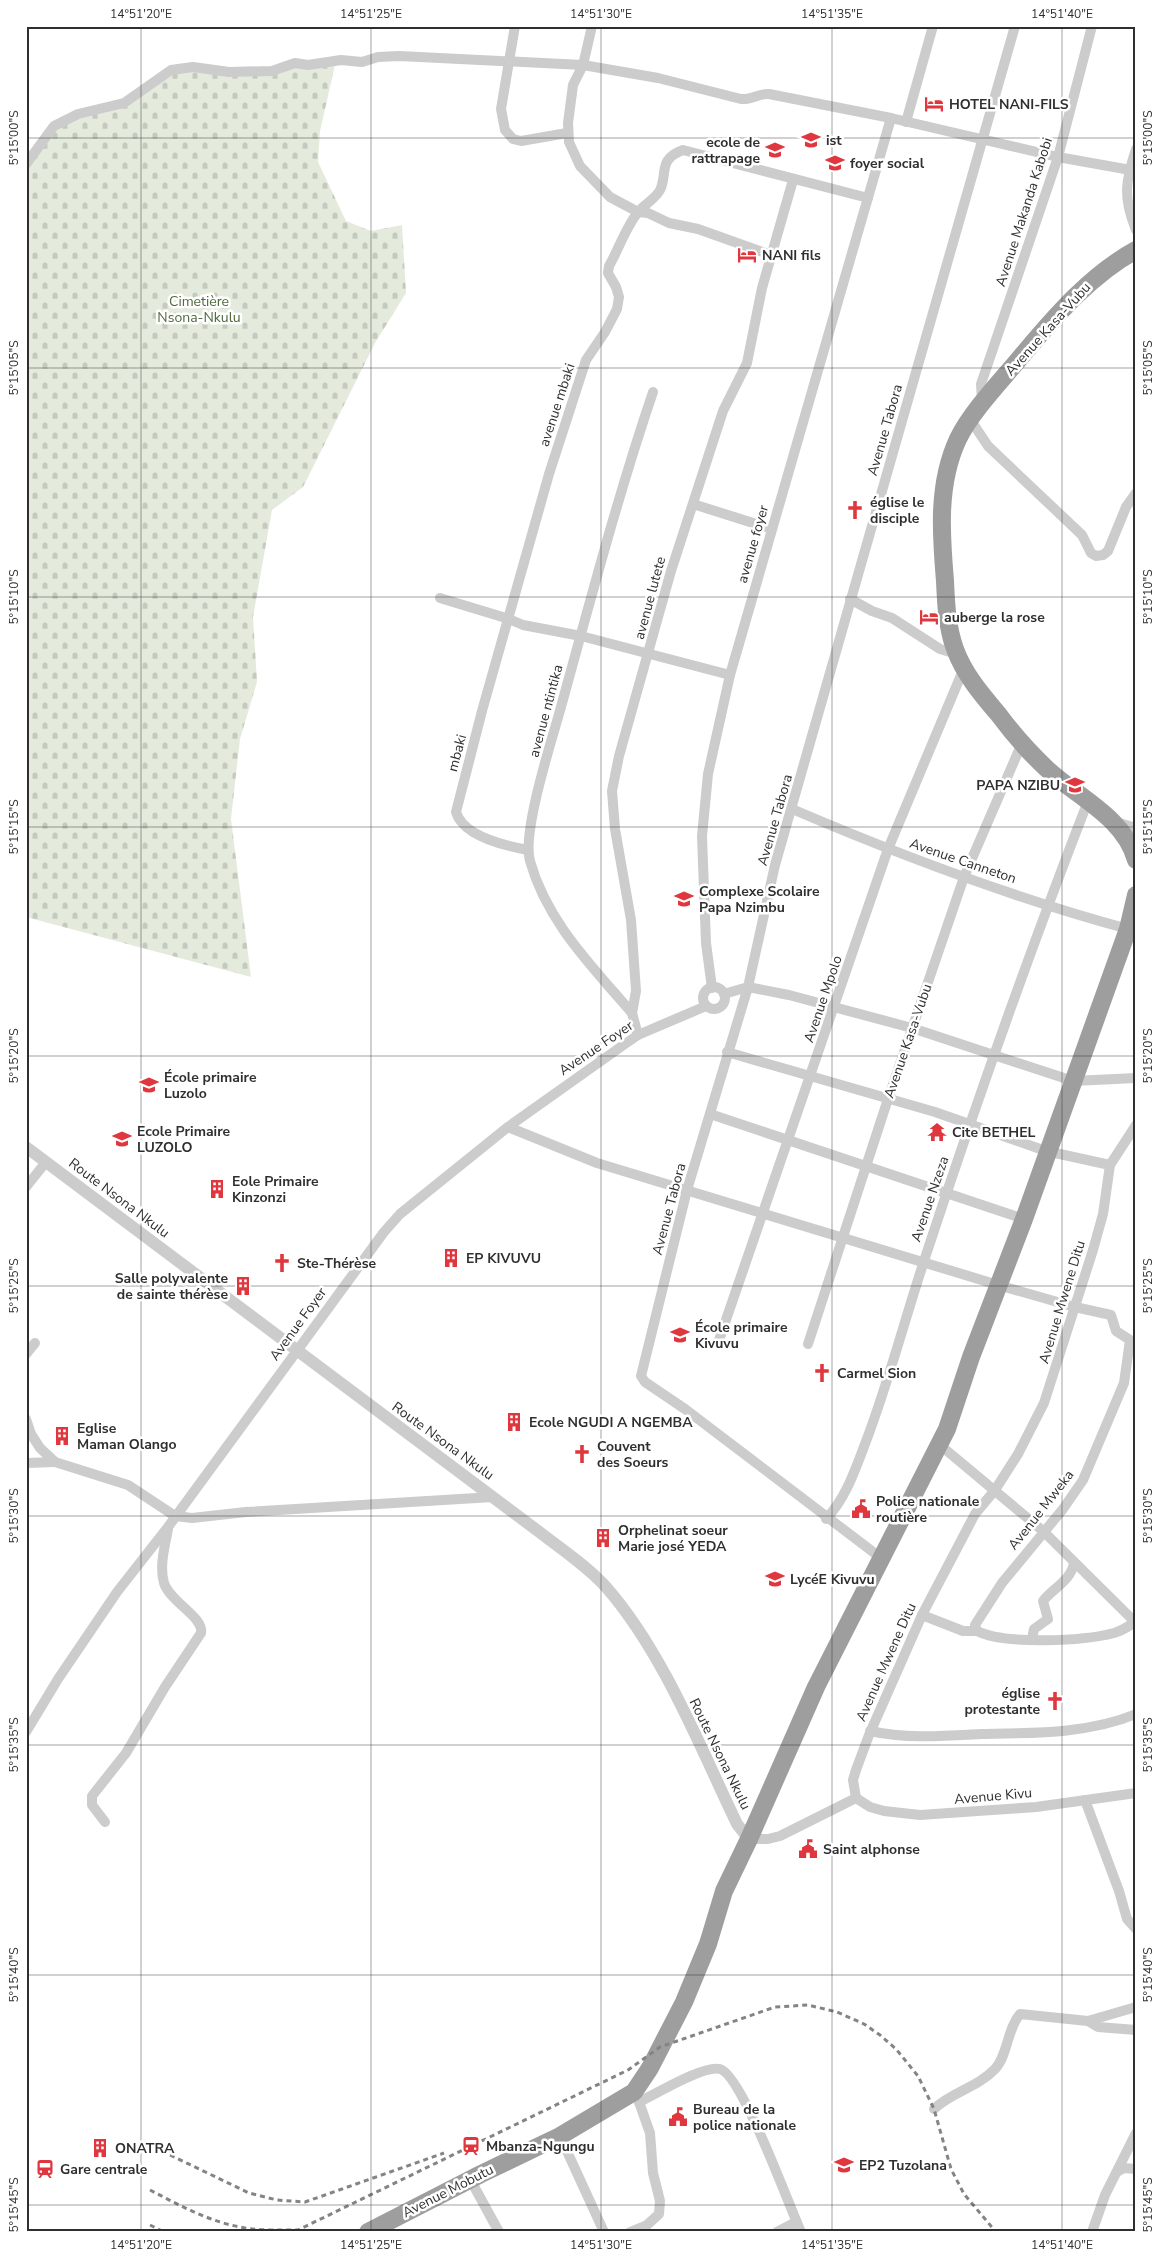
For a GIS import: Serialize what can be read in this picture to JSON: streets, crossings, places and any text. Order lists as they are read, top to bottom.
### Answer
{
  "streets": {
    "highway": ["Avenue Kasa-Vubu", "Avenue Mobutu"],
    "street": [
      "Avenue Makanda Kabobi",
      "avenue mbaki",
      "Avenue Tabora",
      "avenue foyer",
      "avenue lutete",
      "avenue ntintika",
      "mbaki",
      "Avenue Canneton",
      "Avenue Mpolo",
      "Avenue Foyer",
      "Route Nsona Nkulu",
      "Avenue Nzeza",
      "Avenue Mwene Ditu",
      "Avenue Mweka",
      "Avenue Kivu"
    ]
  },
  "crossings": [
    ["Avenue Makanda Kabobi", "Avenue Kasa-Vubu"],
    ["Avenue Kasa-Vubu", "Avenue Canneton"],
    ["Avenue Kasa-Vubu", "Avenue Mpolo"],
    ["Avenue Kasa-Vubu", "Avenue Nzeza"],
    ["avenue mbaki", "avenue lutete"],
    ["avenue mbaki", "mbaki"],
    ["Avenue Tabora", "Avenue Canneton"],
    ["Avenue Tabora", "Avenue Nzeza"],
    ["avenue foyer", "Avenue Foyer"],
    ["avenue lutete", "avenue ntintika"],
    ["avenue lutete", "Avenue Foyer"],
    ["avenue ntintika", "mbaki"],
    ["Avenue Canneton", "Avenue Mpolo"],
    ["Avenue Canneton", "Avenue Nzeza"],
    ["Avenue Foyer", "Route Nsona Nkulu"],
    ["Avenue Mwene Ditu", "Avenue Kivu"]
  ],
  "parks": ["Cimetière Nsona-Nkulu"],
  "places": {
    "hotel": ["HOTEL NANI-FILS", "NANI fils", "auberge la rose"],
    "school or university": [
      "ist",
      "ecole de rattrapage",
      "foyer social",
      "PAPA NZIBU",
      "Complexe Scolaire Papa Nzimbu",
      "École primaire Luzolo",
      "Ecole Primaire LUZOLO",
      "École primaire Kivuvu",
      "LycéE Kivuvu",
      "EP2 Tuzolana"
    ],
    "church": [
      "église le disciple",
      "Ste-Thérèse",
      "Carmel Sion",
      "Couvent des Soeurs",
      "église protestante"
    ],
    "temple": ["Cite BETHEL"],
    "building": [
      "Eole Primaire Kinzonzi",
      "EP KIVUVU",
      "Salle polyvalente de sainte thérèse",
      "Ecole NGUDI A NGEMBA",
      "Eglise Maman Olango",
      "Orphelinat soeur Marie josé YEDA",
      "ONATRA"
    ],
    "public building": ["Police nationale routière", "Saint alphonse", "Bureau de la police nationale"],
    "station": ["Mbanza-Ngungu", "Gare centrale"]
  },
  "coordinates": [
    "14°51'20\"E",
    "14°51'25\"E",
    "14°51'30\"E",
    "14°51'35\"E",
    "14°51'40\"E",
    "5°15'00\"S",
    "5°15'05\"S",
    "5°15'10\"S",
    "5°15'15\"S",
    "5°15'20\"S",
    "5°15'25\"S",
    "5°15'30\"S",
    "5°15'35\"S",
    "5°15'40\"S",
    "5°15'45\"S"
  ]
}
